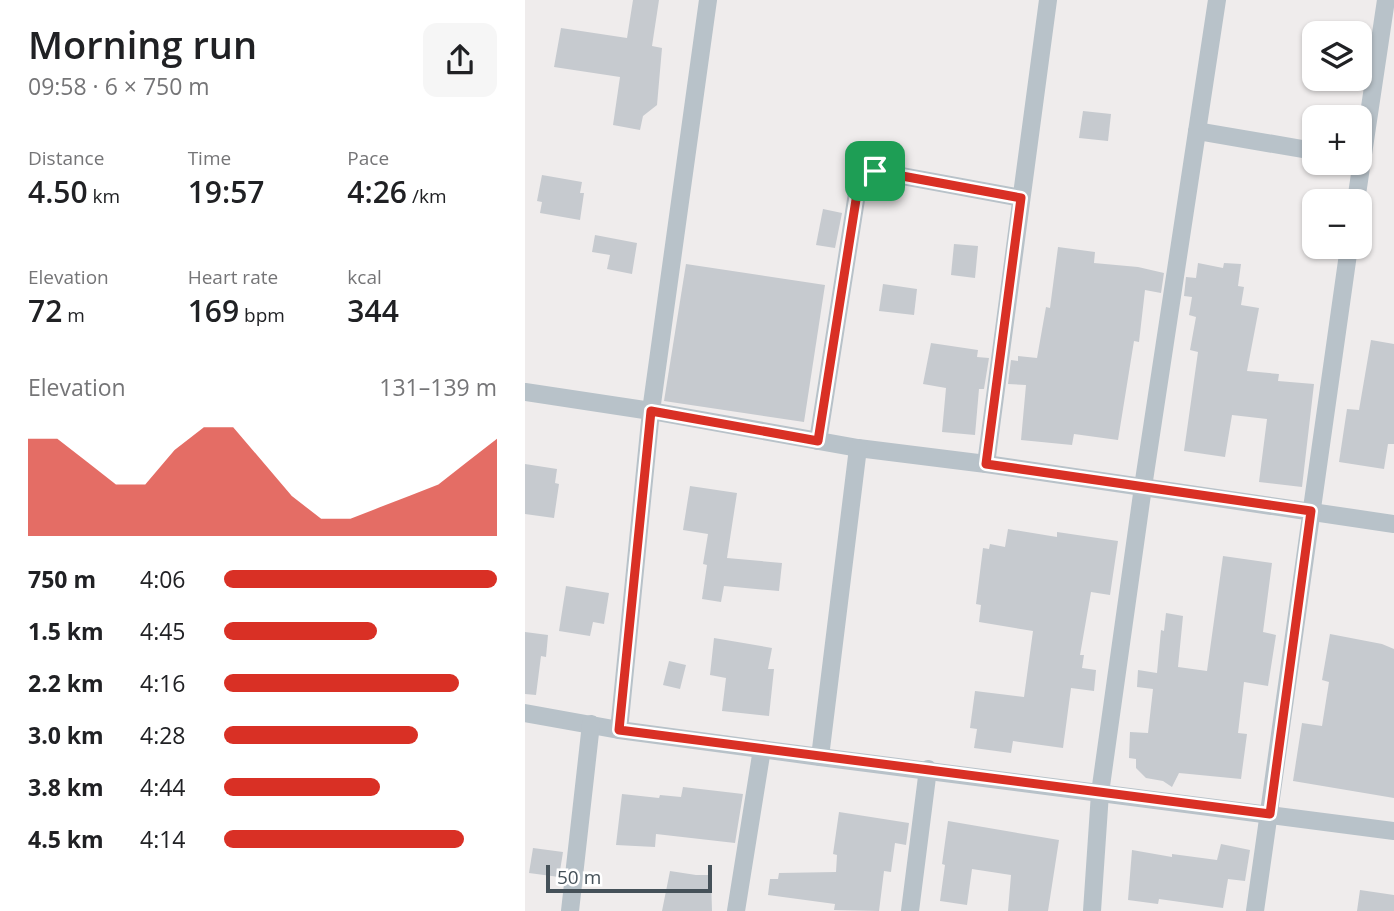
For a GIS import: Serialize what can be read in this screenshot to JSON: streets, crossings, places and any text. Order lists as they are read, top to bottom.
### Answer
{
  "scale_bar": "50 m",
  "page": {
    "heading": ["Morning run", "09:58 · 6 × 750 m"],
    "map_buttons": ["+", "−"],
    "stats": [
      ["Distance", "4.50 km"],
      ["Time", "19:57"],
      ["Pace", "4:26 /km"],
      ["Elevation", "72 m"],
      ["Heart rate", "169 bpm"],
      ["kcal", "344"]
    ],
    "chart": ["Elevation", "131–139 m"],
    "list": [
      {
        "name": "750 m",
        "note": "4:06"
      },
      {
        "name": "1.5 km",
        "note": "4:45"
      },
      {
        "name": "2.2 km",
        "note": "4:16"
      },
      {
        "name": "3.0 km",
        "note": "4:28"
      },
      {
        "name": "3.8 km",
        "note": "4:44"
      },
      {
        "name": "4.5 km",
        "note": "4:14"
      }
    ],
    "scale": "50 m"
  }
}
